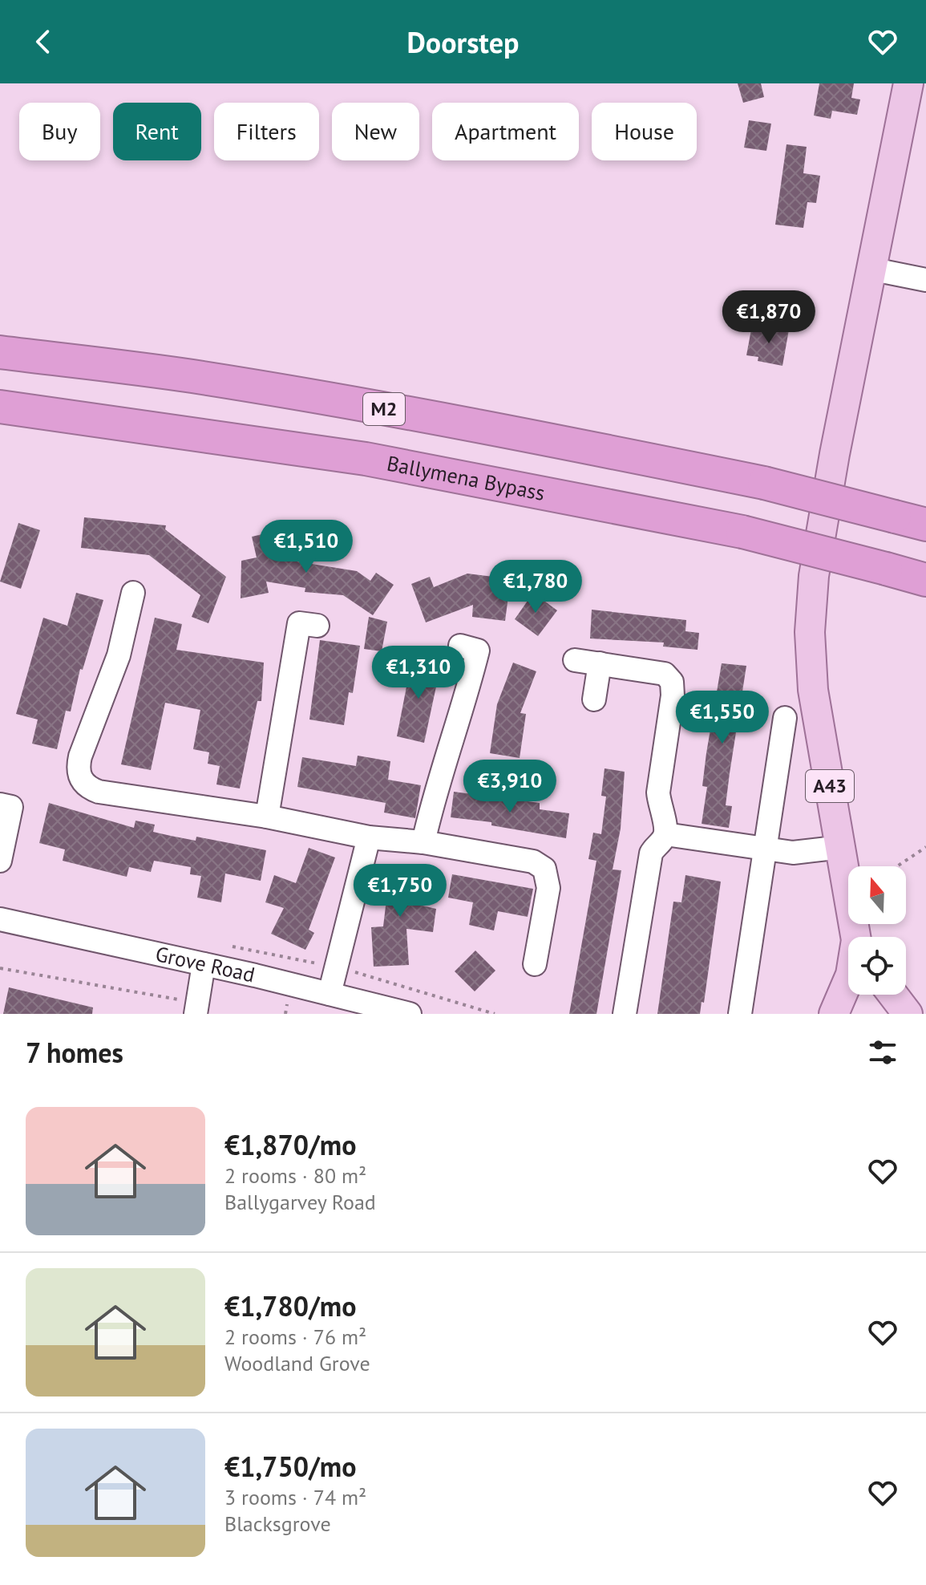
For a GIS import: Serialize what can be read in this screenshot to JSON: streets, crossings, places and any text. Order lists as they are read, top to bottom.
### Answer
{
  "streets": {
    "highway": ["M2", "Ballymena Bypass"],
    "main road": ["A43"],
    "street": ["Grove Road"]
  },
  "north": "top",
  "page": {
    "header": "Doorstep",
    "chip": [
      "Buy",
      "Rent",
      "Filters",
      "New",
      "Apartment",
      "House"
    ],
    "price": [
      "€1,870",
      "€1,510",
      "€1,780",
      "€1,310",
      "€1,550",
      "€3,910",
      "€1,750"
    ],
    "heading": "7 homes",
    "list": [
      {
        "name": "€1,870/mo",
        "note": "2 rooms · 80 m² · Ballygarvey Road"
      },
      {
        "name": "€1,780/mo",
        "note": "2 rooms · 76 m² · Woodland Grove"
      },
      {
        "name": "€1,750/mo",
        "note": "3 rooms · 74 m² · Blacksgrove"
      }
    ]
  }
}
